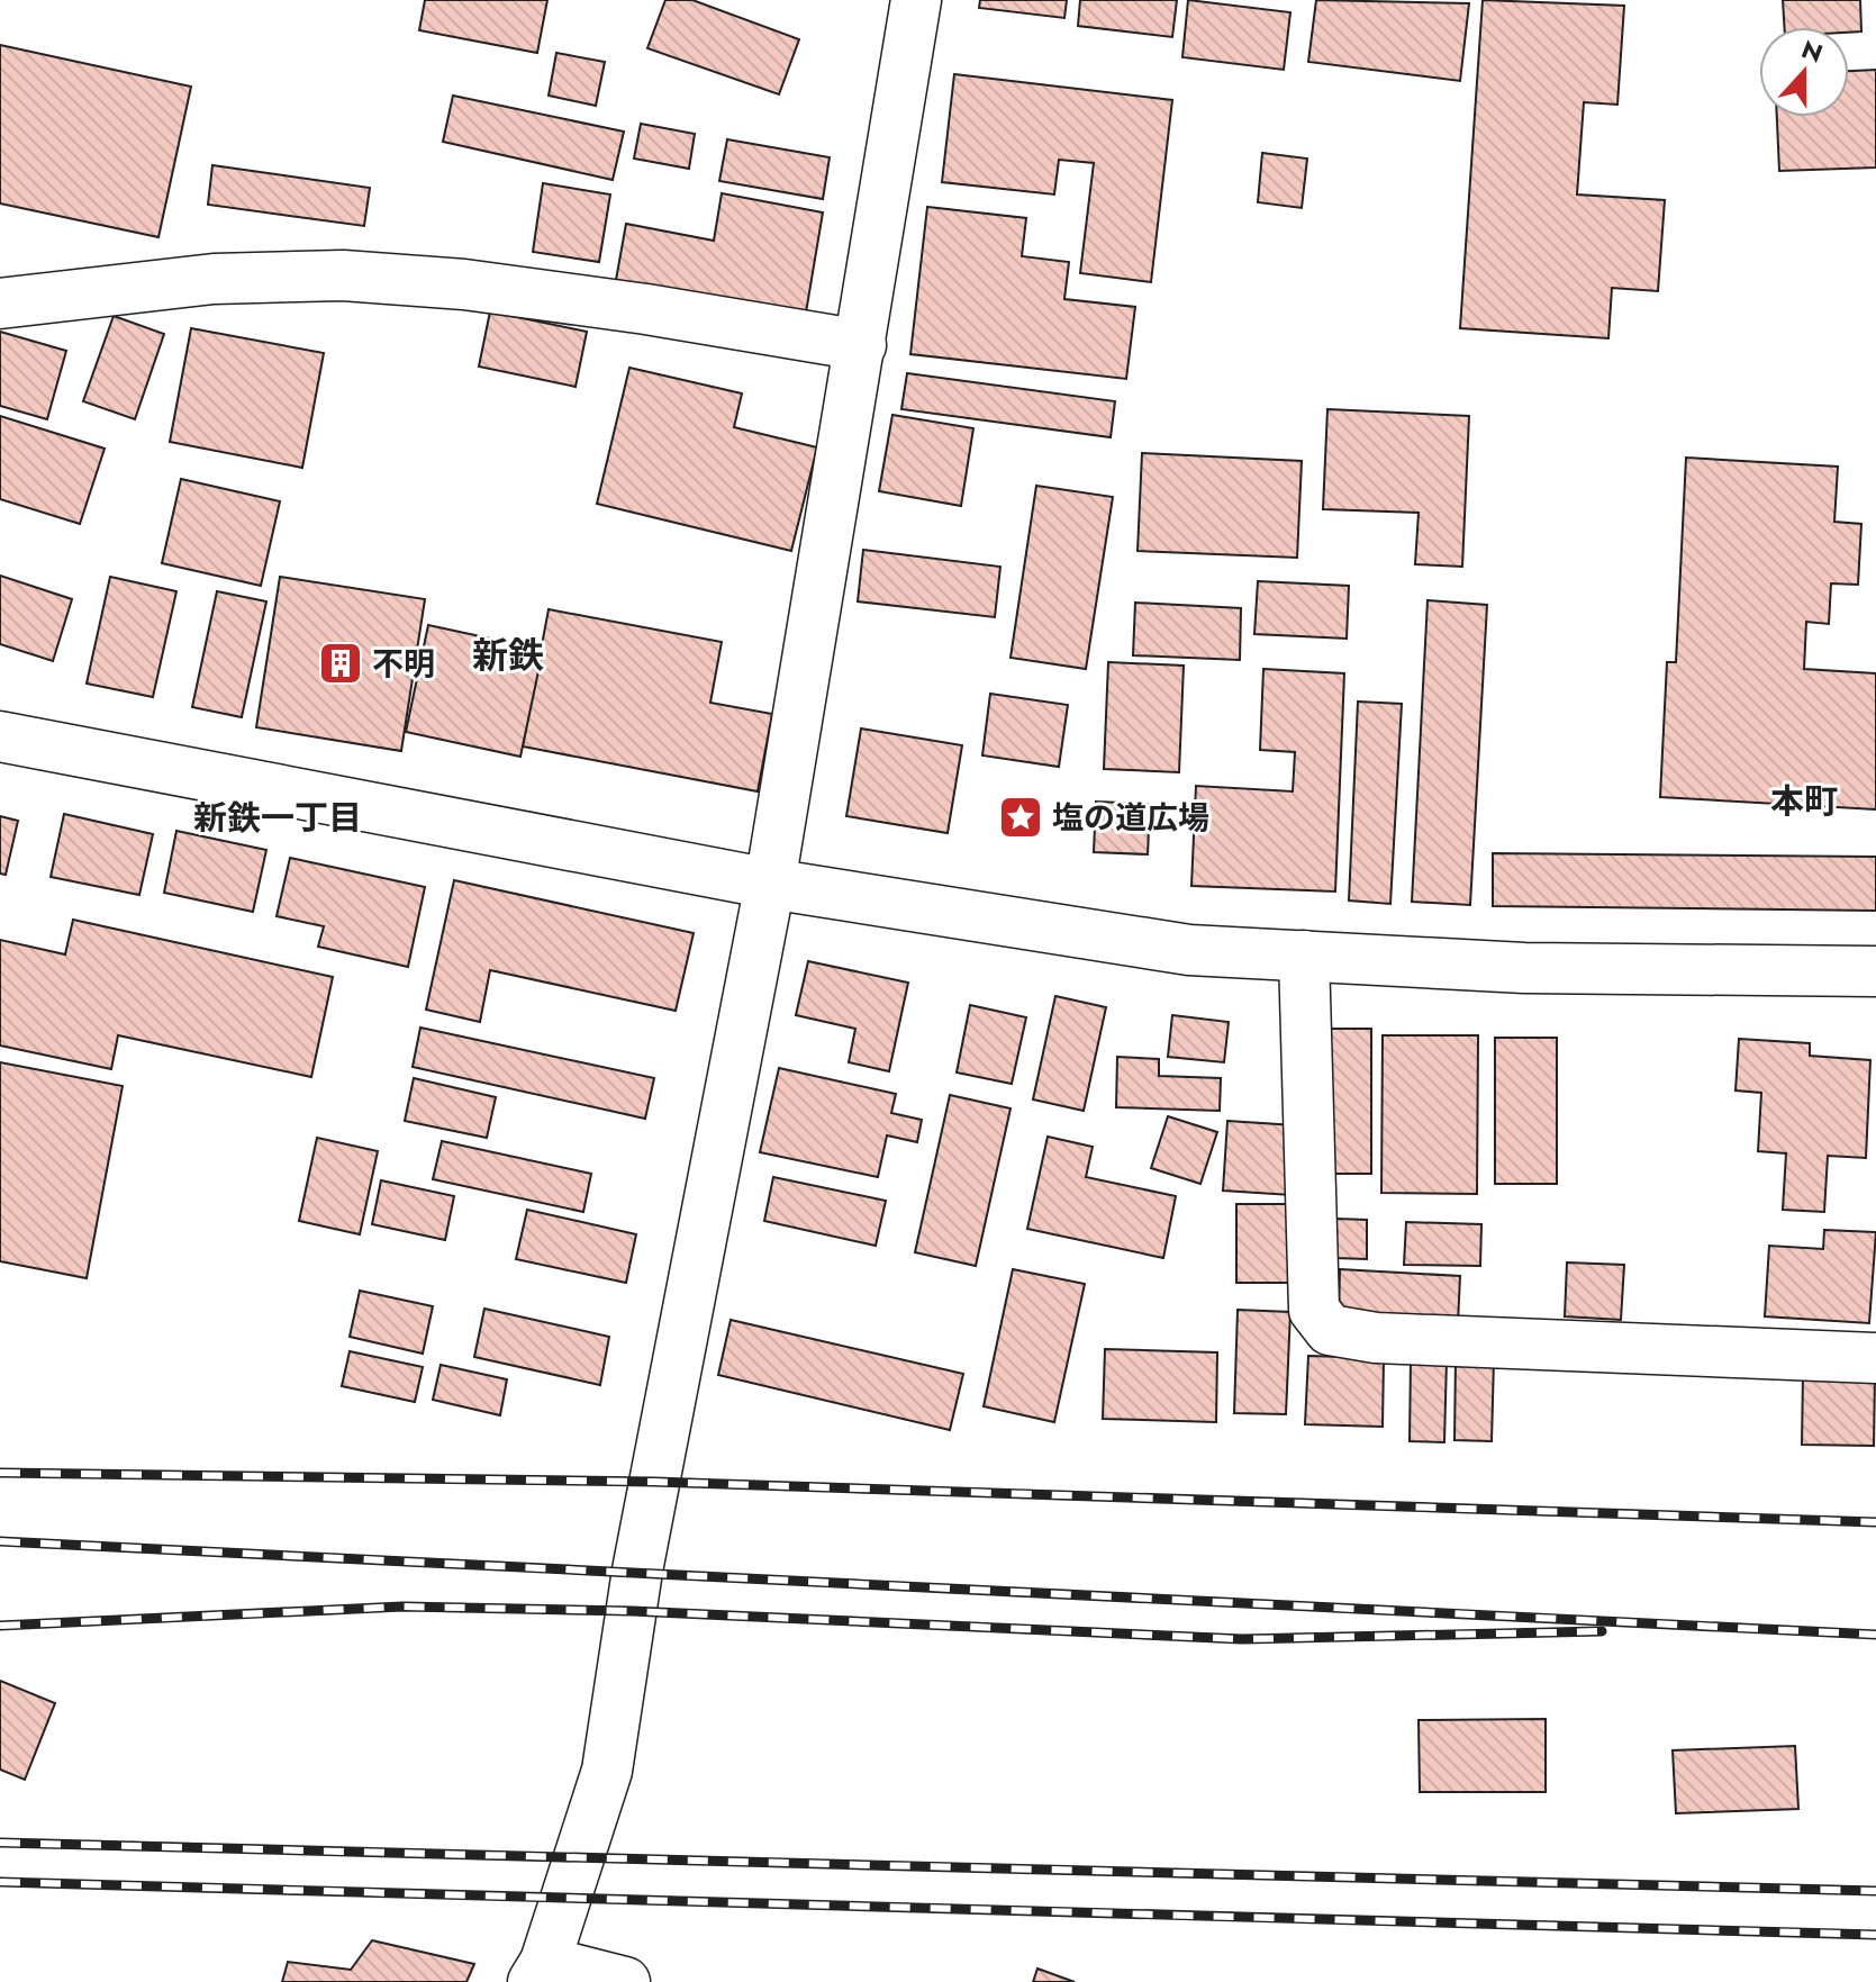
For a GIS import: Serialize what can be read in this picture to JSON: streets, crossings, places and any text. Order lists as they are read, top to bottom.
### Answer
{
  "districts": ["新鉄", "本町", "新鉄一丁目"],
  "places": {
    "building": ["不明"],
    "place": ["塩の道広場"]
  },
  "north": "top"
}
